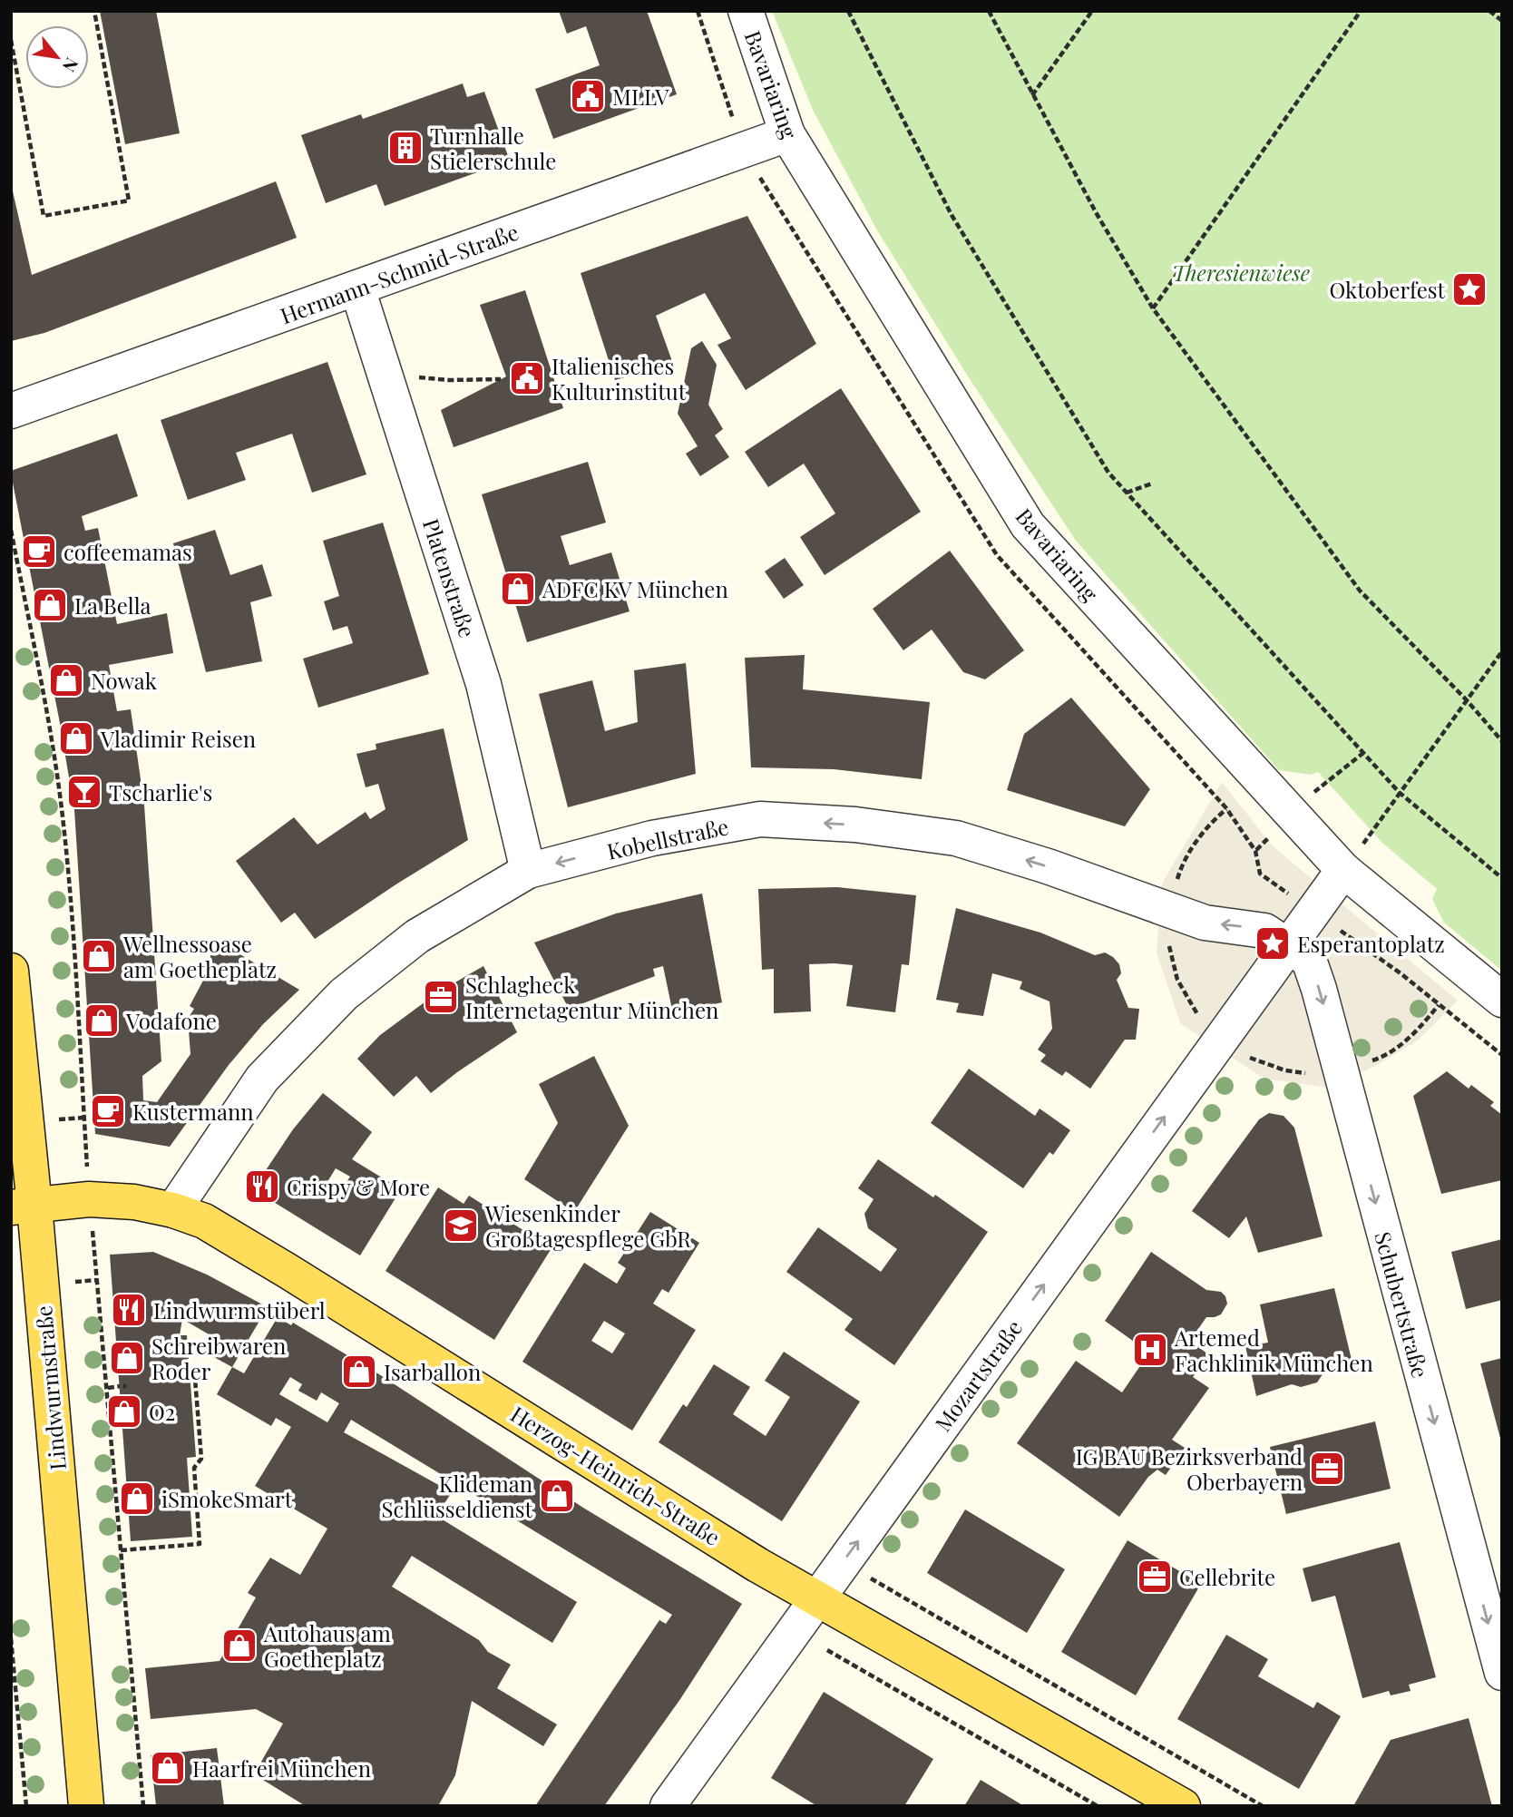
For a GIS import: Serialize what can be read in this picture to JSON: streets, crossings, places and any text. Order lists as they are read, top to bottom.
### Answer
{
  "streets": {
    "main road": ["Lindwurmstraße", "Herzog-Heinrich-Straße"],
    "street": [
      "Bavariaring",
      "Hermann-Schmid-Straße",
      "Platenstraße",
      "Kobellstraße",
      "Schubertstraße",
      "Mozartstraße"
    ]
  },
  "crossings": [
    ["Bavariaring", "Hermann-Schmid-Straße"],
    ["Hermann-Schmid-Straße", "Platenstraße"],
    ["Platenstraße", "Kobellstraße"],
    ["Kobellstraße", "Schubertstraße"],
    ["Kobellstraße", "Mozartstraße"],
    ["Kobellstraße", "Herzog-Heinrich-Straße"],
    ["Schubertstraße", "Mozartstraße"],
    ["Mozartstraße", "Herzog-Heinrich-Straße"],
    ["Lindwurmstraße", "Herzog-Heinrich-Straße"]
  ],
  "one_way": ["Kobellstraße", "Schubertstraße", "Mozartstraße"],
  "parks": ["Theresienwiese"],
  "places": {
    "public building": ["MLLV", "Italienisches Kulturinstitut"],
    "building": ["Turnhalle Stielerschule"],
    "place": ["Oktoberfest", "Esperantoplatz"],
    "cafe": ["coffeemamas", "Kustermann"],
    "shop": [
      "ADFC KV München",
      "La Bella",
      "Nowak",
      "Vladimir Reisen",
      "Wellnessoase am Goetheplatz",
      "Vodafone",
      "Schreibwaren Roder",
      "Isarballon",
      "O2",
      "Klideman Schlüsseldienst",
      "iSmokeSmart",
      "Autohaus am Goetheplatz",
      "Haarfrei München"
    ],
    "bar": ["Tscharlie's"],
    "office": ["Schlagheck Internetagentur München", "IG BAU Bezirksverband Oberbayern", "Cellebrite"],
    "restaurant": ["Crispy & More", "Lindwurmstüberl"],
    "school or university": ["Wiesenkinder Großtagespflege GbR"],
    "hospital": ["Artemed Fachklinik München"]
  },
  "north": "bottom right"
}
